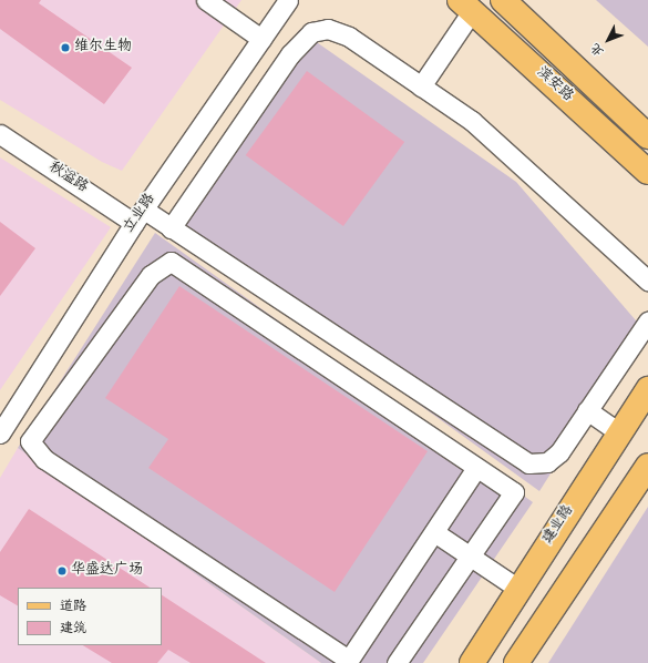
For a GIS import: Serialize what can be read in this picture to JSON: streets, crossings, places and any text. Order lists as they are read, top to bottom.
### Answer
{
  "streets": {
    "main road": ["滨安路", "建业路"],
    "street": ["秋溢路", "立业路"]
  },
  "crossings": [
    ["秋溢路", "立业路"]
  ],
  "places": ["维尔生物", "华盛达广场"],
  "legend": ["道路", "建筑"],
  "north": "bottom left"
}
